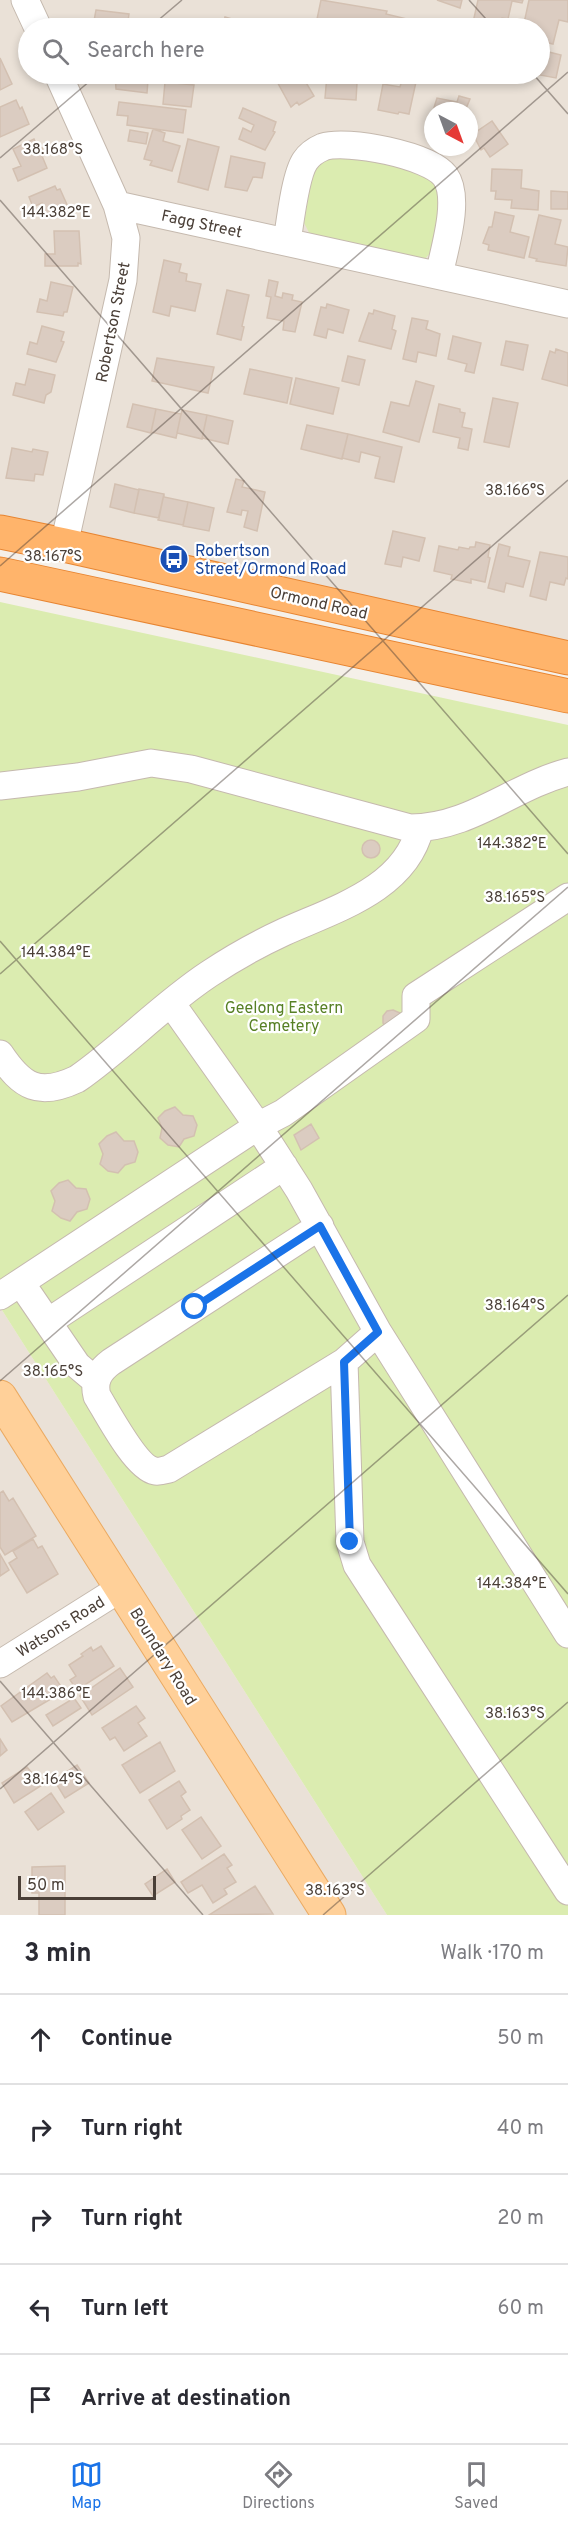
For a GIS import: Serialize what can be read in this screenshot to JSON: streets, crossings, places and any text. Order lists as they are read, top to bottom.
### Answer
{
  "streets": {
    "highway": ["Ormond Road"],
    "main road": ["Boundary Road"],
    "street": ["Fagg Street", "Robertson Street", "Watsons Road"]
  },
  "crossings": [
    ["Fagg Street", "Robertson Street"],
    ["Robertson Street", "Ormond Road"],
    ["Watsons Road", "Boundary Road"]
  ],
  "parks": ["Geelong Eastern Cemetery"],
  "places": {
    "bus stop": ["Robertson Street/Ormond Road"]
  },
  "scale_bar": "50 m",
  "north": "bottom right",
  "page": {
    "search": "Search here",
    "scale": "50 m",
    "heading": ["3 min", "Walk · 170 m"],
    "list": [
      ["Continue", "50 m"],
      ["Turn right", "40 m"],
      ["Turn right", "20 m"],
      ["Turn left", "60 m"],
      "Arrive at destination"
    ],
    "nav": ["Map", "Directions", "Saved"]
  },
  "coordinates": [
    "38.168°S",
    "144.382°E",
    "38.166°S",
    "38.167°S",
    "38.165°S",
    "144.384°E",
    "38.164°S",
    "144.386°E",
    "38.163°S"
  ]
}
